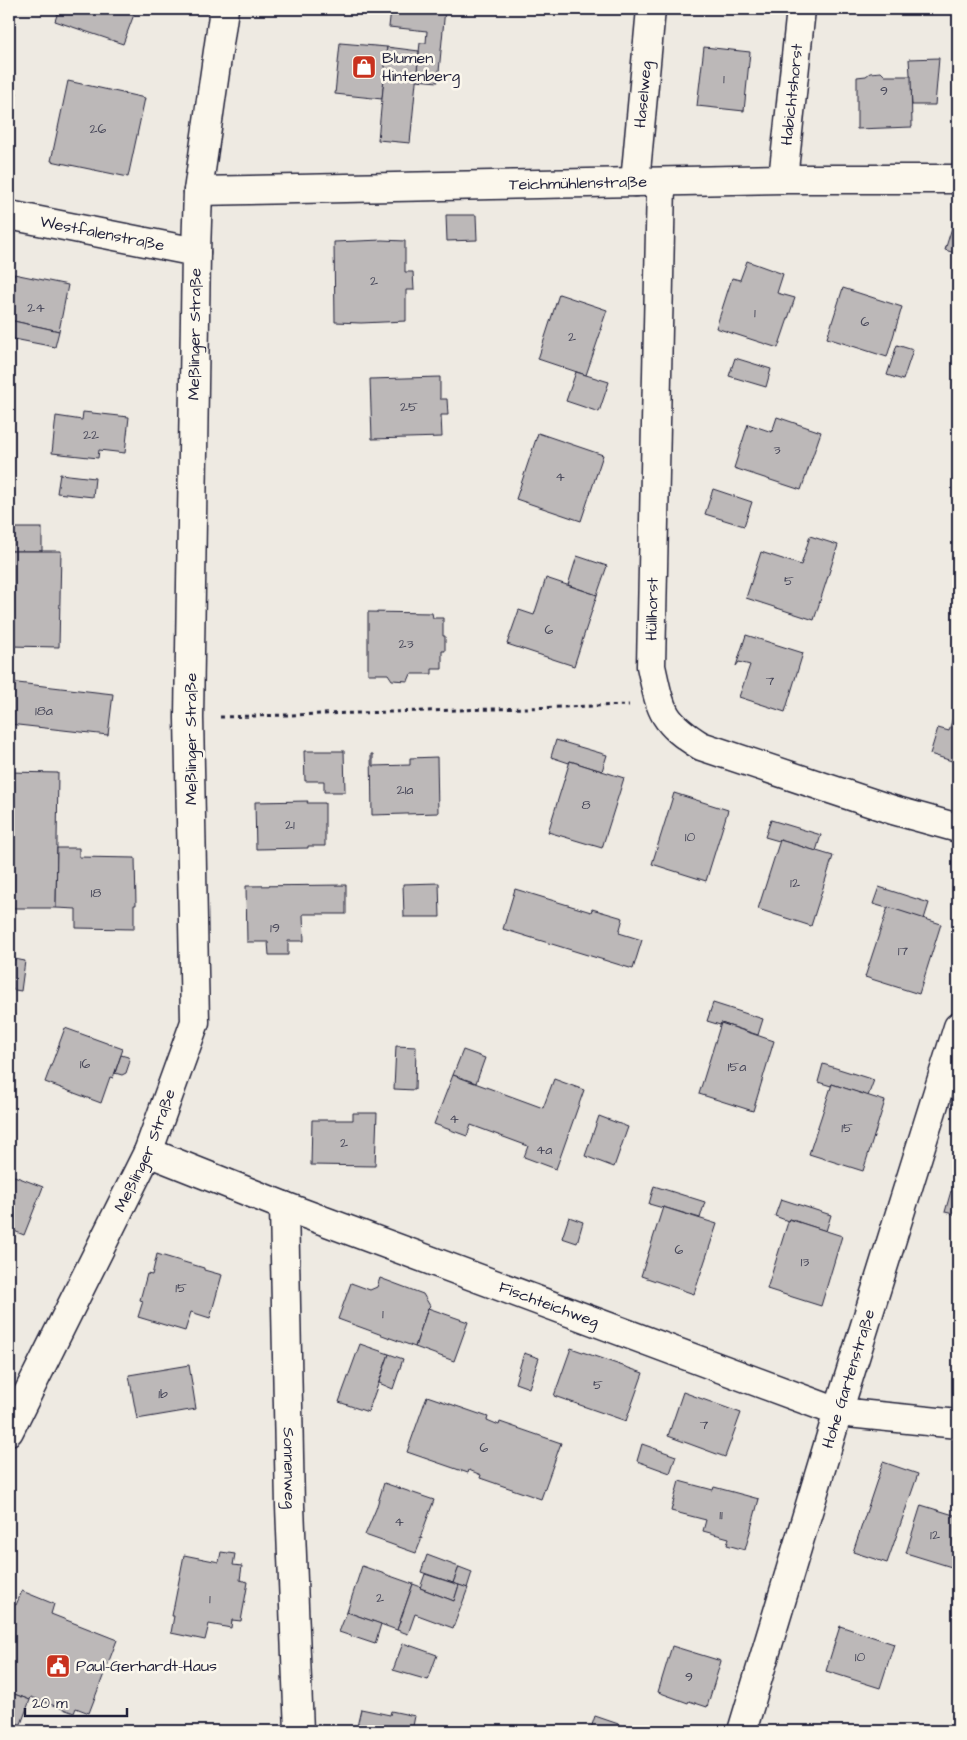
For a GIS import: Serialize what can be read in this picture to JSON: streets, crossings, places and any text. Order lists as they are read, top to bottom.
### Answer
{
  "streets": {
    "street": [
      "Habichtshorst",
      "Haselweg",
      "Teichmühlenstraße",
      "Westfalenstraße",
      "Meßlinger Straße",
      "Hüllhorst",
      "Fischteichweg",
      "Hohe Gartenstraße",
      "Sonnenweg"
    ]
  },
  "crossings": [
    ["Habichtshorst", "Teichmühlenstraße"],
    ["Haselweg", "Teichmühlenstraße"],
    ["Haselweg", "Hüllhorst"],
    ["Teichmühlenstraße", "Meßlinger Straße"],
    ["Teichmühlenstraße", "Hüllhorst"],
    ["Westfalenstraße", "Meßlinger Straße"],
    ["Meßlinger Straße", "Fischteichweg"],
    ["Fischteichweg", "Hohe Gartenstraße"],
    ["Fischteichweg", "Sonnenweg"]
  ],
  "places": {
    "shop": ["Blumen Hintenberg"],
    "public building": ["Paul-Gerhardt-Haus"]
  },
  "house_numbers": [
    "1",
    "9",
    "26",
    "2",
    "24",
    "1",
    "6",
    "2",
    "25",
    "22",
    "3",
    "4",
    "5",
    "6",
    "23",
    "7",
    "18a",
    "21a",
    "8",
    "21",
    "10",
    "12",
    "18",
    "19",
    "17",
    "16",
    "15a",
    "4",
    "15",
    "2",
    "4a",
    "6",
    "13",
    "15",
    "1",
    "5",
    "1b",
    "7",
    "6",
    "11",
    "4",
    "12",
    "2",
    "1",
    "10",
    "9"
  ],
  "scale_bar": "20 m"
}
